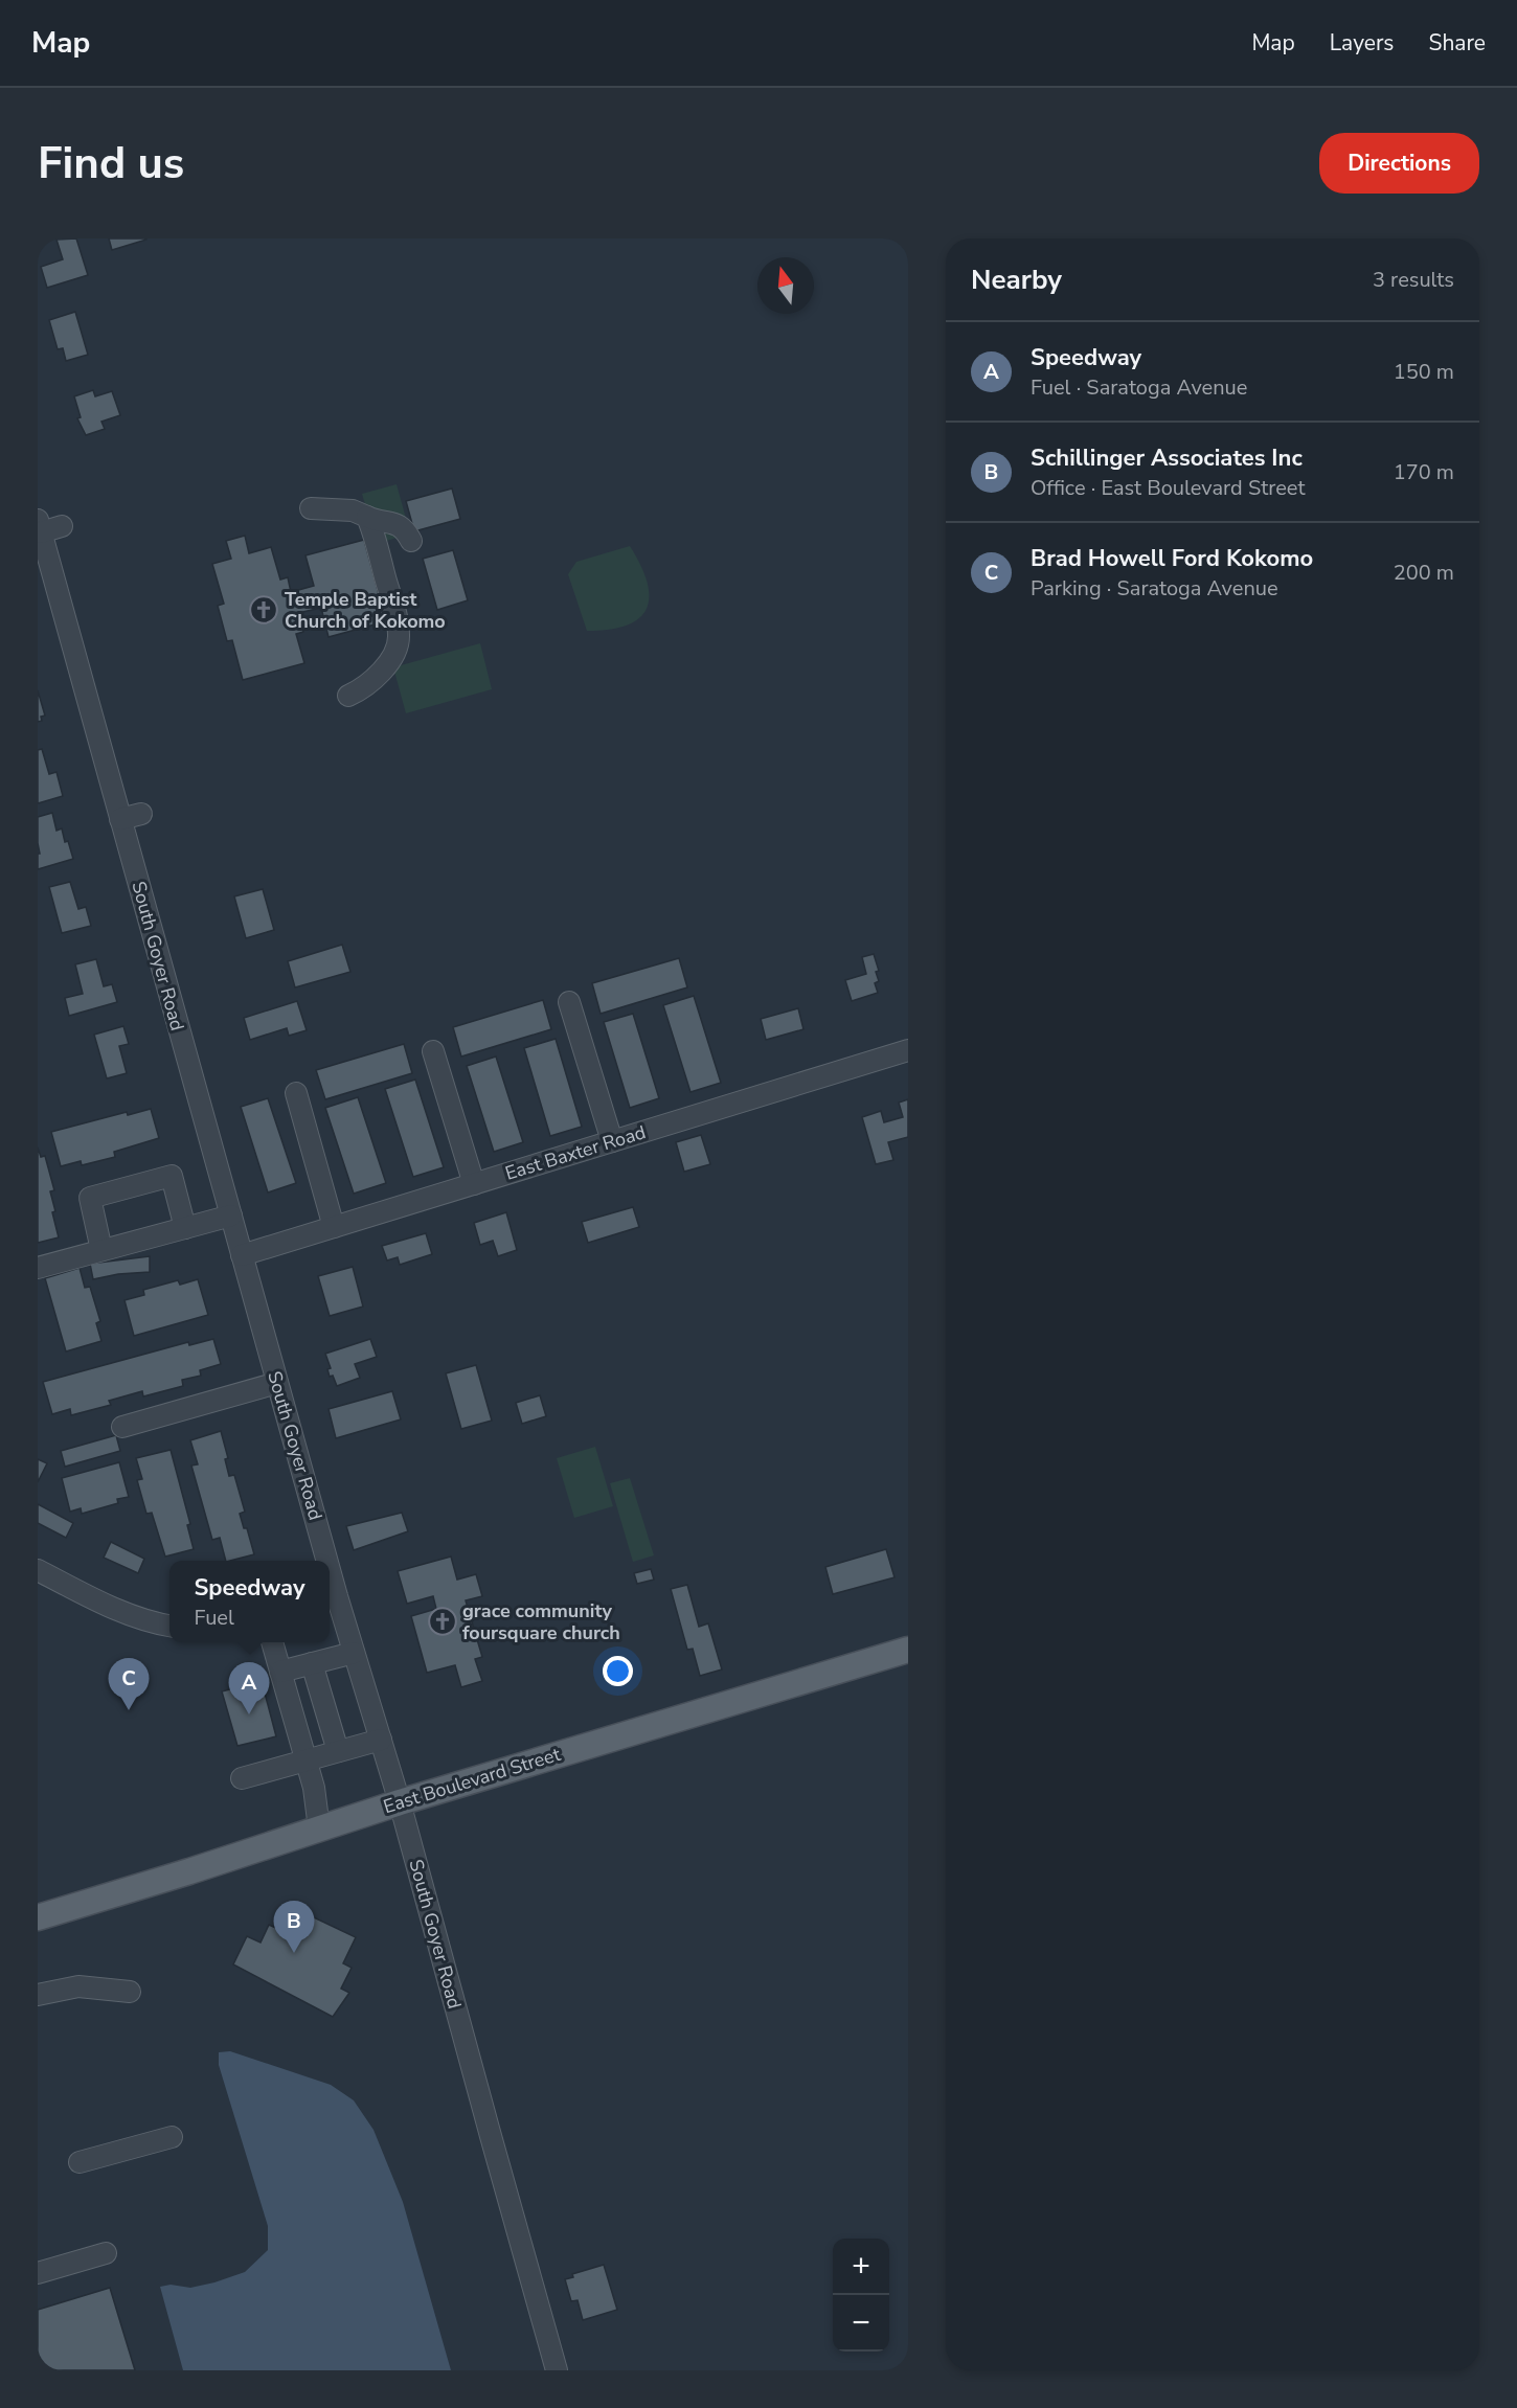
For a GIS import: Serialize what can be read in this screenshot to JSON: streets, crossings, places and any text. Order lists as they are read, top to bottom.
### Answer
{
  "streets": {
    "main road": ["East Boulevard Street"],
    "street": ["South Goyer Road", "East Baxter Road"]
  },
  "crossings": [
    ["South Goyer Road", "East Baxter Road"],
    ["South Goyer Road", "East Boulevard Street"]
  ],
  "places": {
    "church": ["Temple Baptist Church of Kokomo", "grace community foursquare church"]
  },
  "north": "top",
  "page": {
    "header": "Map",
    "nav": ["Map", "Layers", "Share"],
    "buttons": "Directions",
    "title": "Find us",
    "heading": ["Nearby", "3 results"],
    "list": [
      {
        "mark": "A",
        "name": "Speedway",
        "note": "Fuel · Saratoga Avenue",
        "value": "150 m"
      },
      {
        "mark": "B",
        "name": "Schillinger Associates Inc",
        "note": "Office · East Boulevard Street",
        "value": "170 m"
      },
      {
        "mark": "C",
        "name": "Brad Howell Ford Kokomo",
        "note": "Parking · Saratoga Avenue",
        "value": "200 m"
      }
    ],
    "popup": ["Speedway", "Fuel"],
    "pins": ["C", "A", "B"],
    "map_buttons": ["+", "−"]
  }
}
